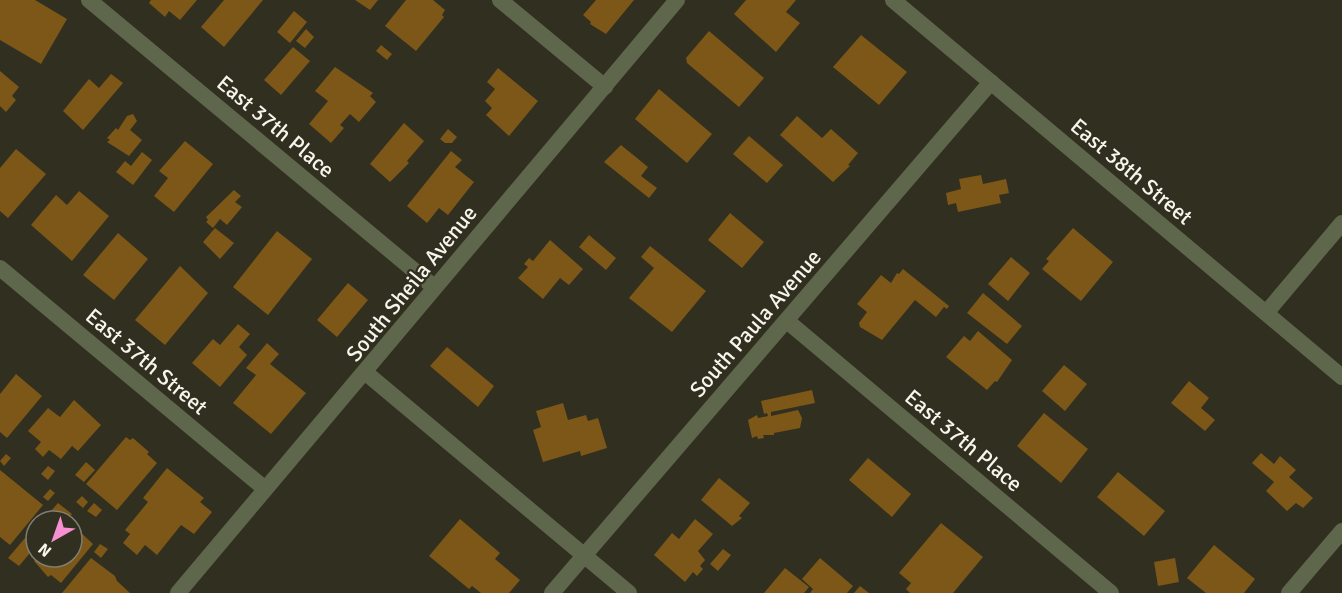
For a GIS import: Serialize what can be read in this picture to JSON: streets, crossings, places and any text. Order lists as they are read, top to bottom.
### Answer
{
  "streets": {
    "street": [
      "East 37th Place",
      "East 38th Street",
      "South Sheila Avenue",
      "South Paula Avenue",
      "East 37th Street"
    ]
  },
  "crossings": [
    ["East 37th Place", "South Sheila Avenue"],
    ["East 37th Place", "South Paula Avenue"],
    ["East 38th Street", "South Paula Avenue"],
    ["South Sheila Avenue", "East 37th Street"]
  ],
  "north": "bottom left"
}
